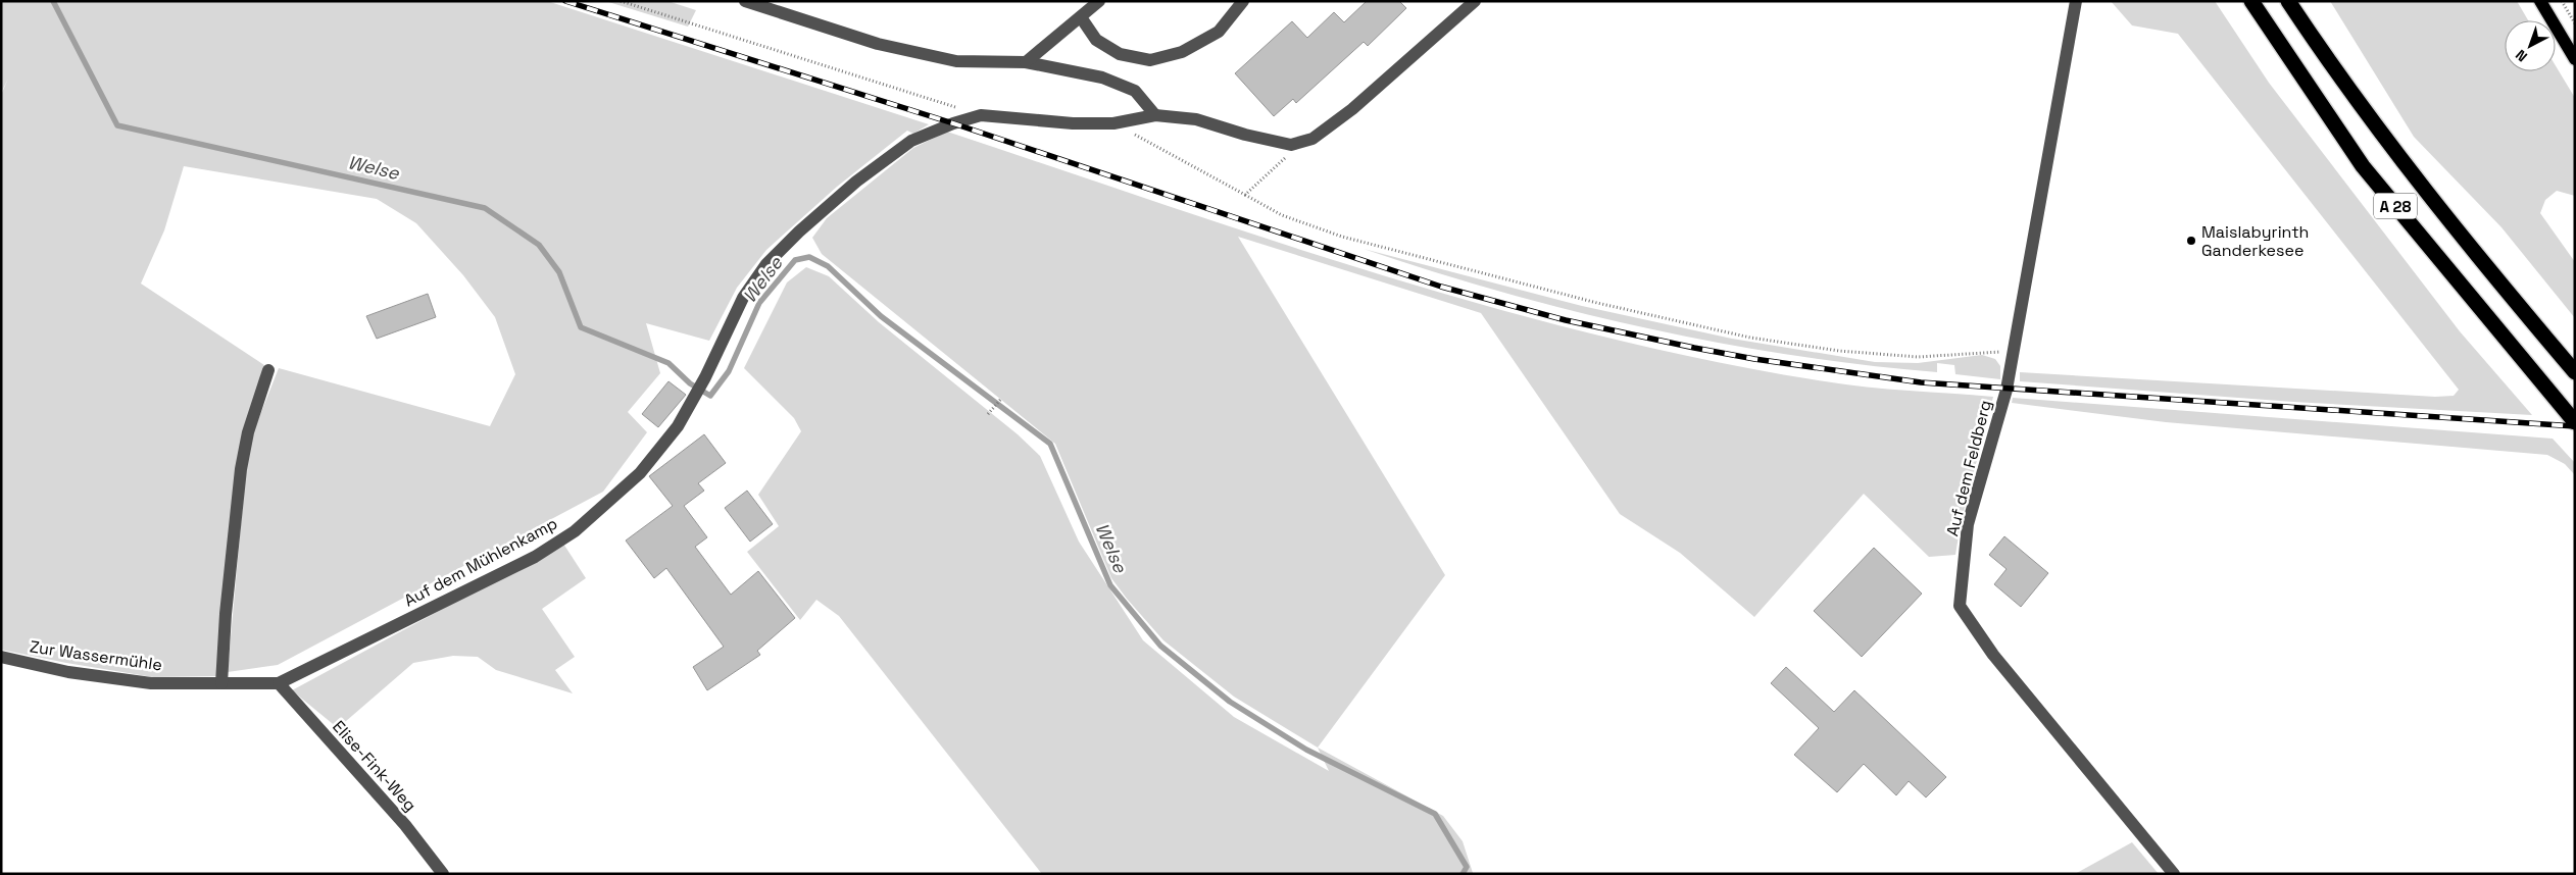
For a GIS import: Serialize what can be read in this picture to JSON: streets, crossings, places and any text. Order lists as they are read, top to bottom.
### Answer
{
  "streets": {
    "highway": ["A 28"],
    "street": [
      "Auf dem Feldberg",
      "Auf dem Mühlenkamp",
      "Zur Wassermühle",
      "Elise-Fink-Weg"
    ]
  },
  "crossings": [
    ["Auf dem Mühlenkamp", "Zur Wassermühle"],
    ["Auf dem Mühlenkamp", "Elise-Fink-Weg"],
    ["Zur Wassermühle", "Elise-Fink-Weg"]
  ],
  "water": ["Welse"],
  "places": ["Maislabyrinth Ganderkesee"],
  "north": "bottom left"
}
